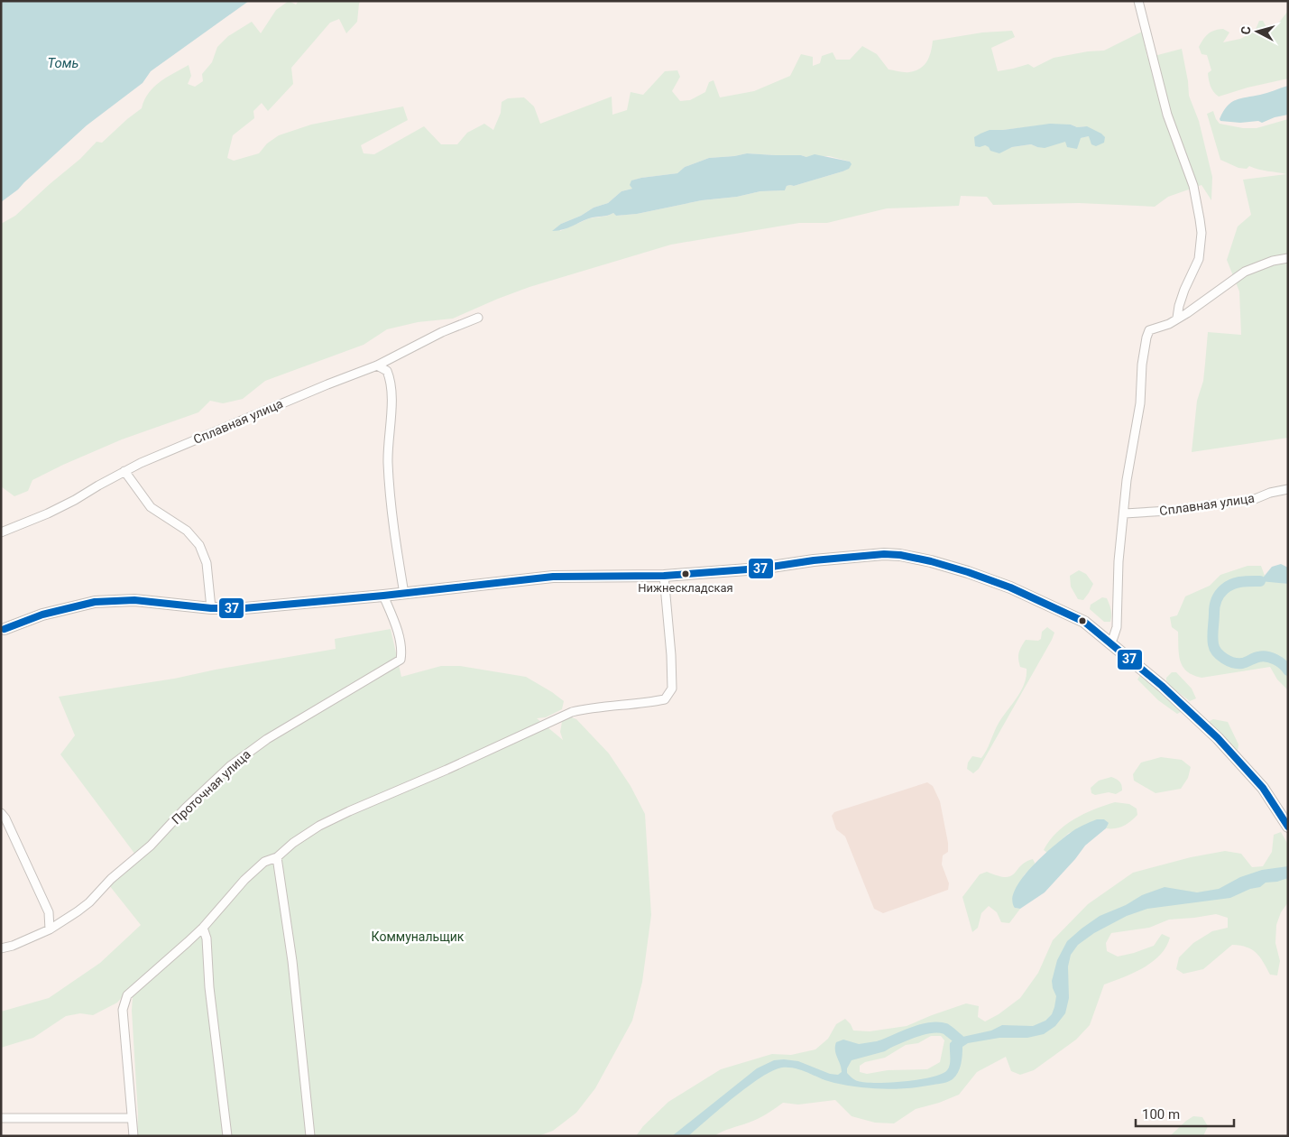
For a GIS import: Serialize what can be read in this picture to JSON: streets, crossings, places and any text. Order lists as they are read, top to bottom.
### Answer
{
  "streets": {
    "street": ["Сплавная улица", "Проточная улица"]
  },
  "water": ["Томь"],
  "parks": ["Коммунальщик"],
  "places": ["Нижнескладская"],
  "lines": ["transit line 37"],
  "scale_bar": "100 m",
  "north": "left"
}
